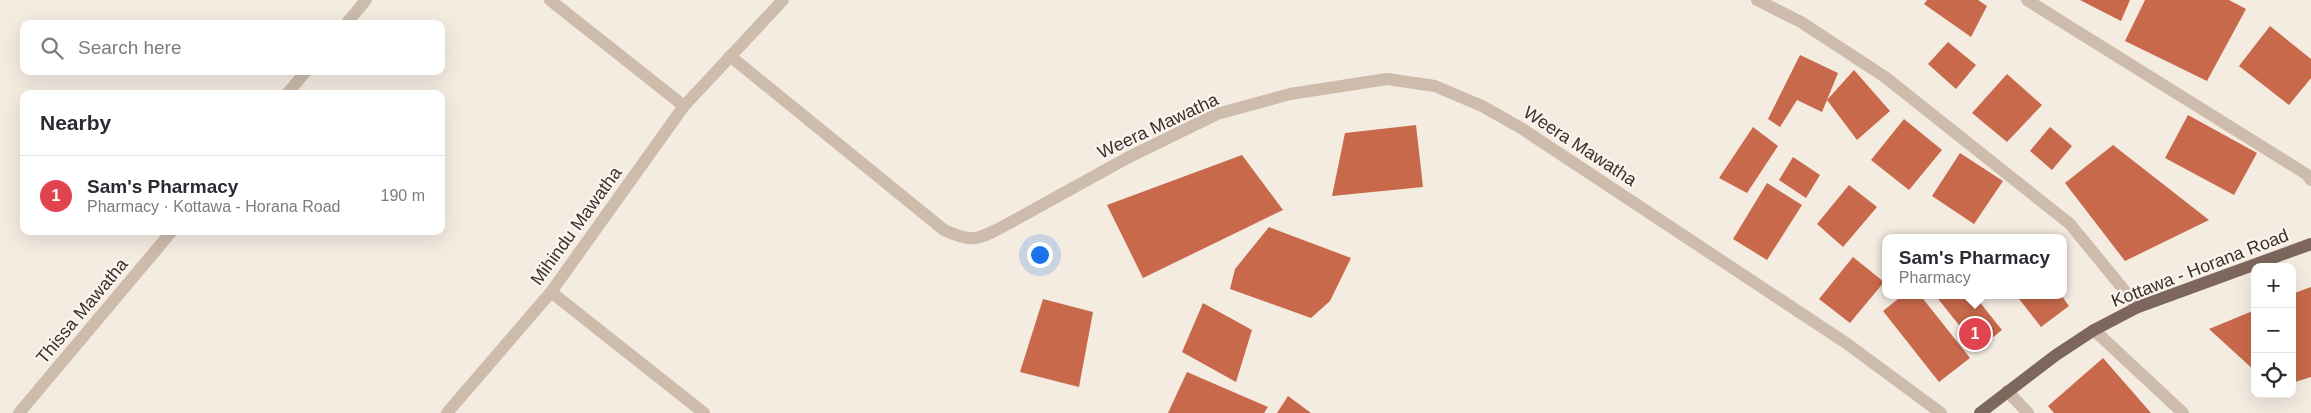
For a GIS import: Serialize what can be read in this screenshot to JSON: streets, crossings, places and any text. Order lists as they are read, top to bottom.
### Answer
{
  "streets": {
    "main road": ["Kottawa - Horana Road"],
    "street": ["Weera Mawatha", "Mihindu Mawatha", "Thissa Mawatha"]
  },
  "crossings": [
    ["Weera Mawatha", "Mihindu Mawatha"]
  ],
  "page": {
    "search": "Search here",
    "heading": "Nearby",
    "list": [
      {
        "mark": "1",
        "name": "Sam's Pharmacy",
        "note": "Pharmacy · Kottawa - Horana Road",
        "value": "190 m"
      }
    ],
    "popup": ["Sam's Pharmacy", "Pharmacy"],
    "map_buttons": ["+", "−"],
    "pins": "1"
  }
}
